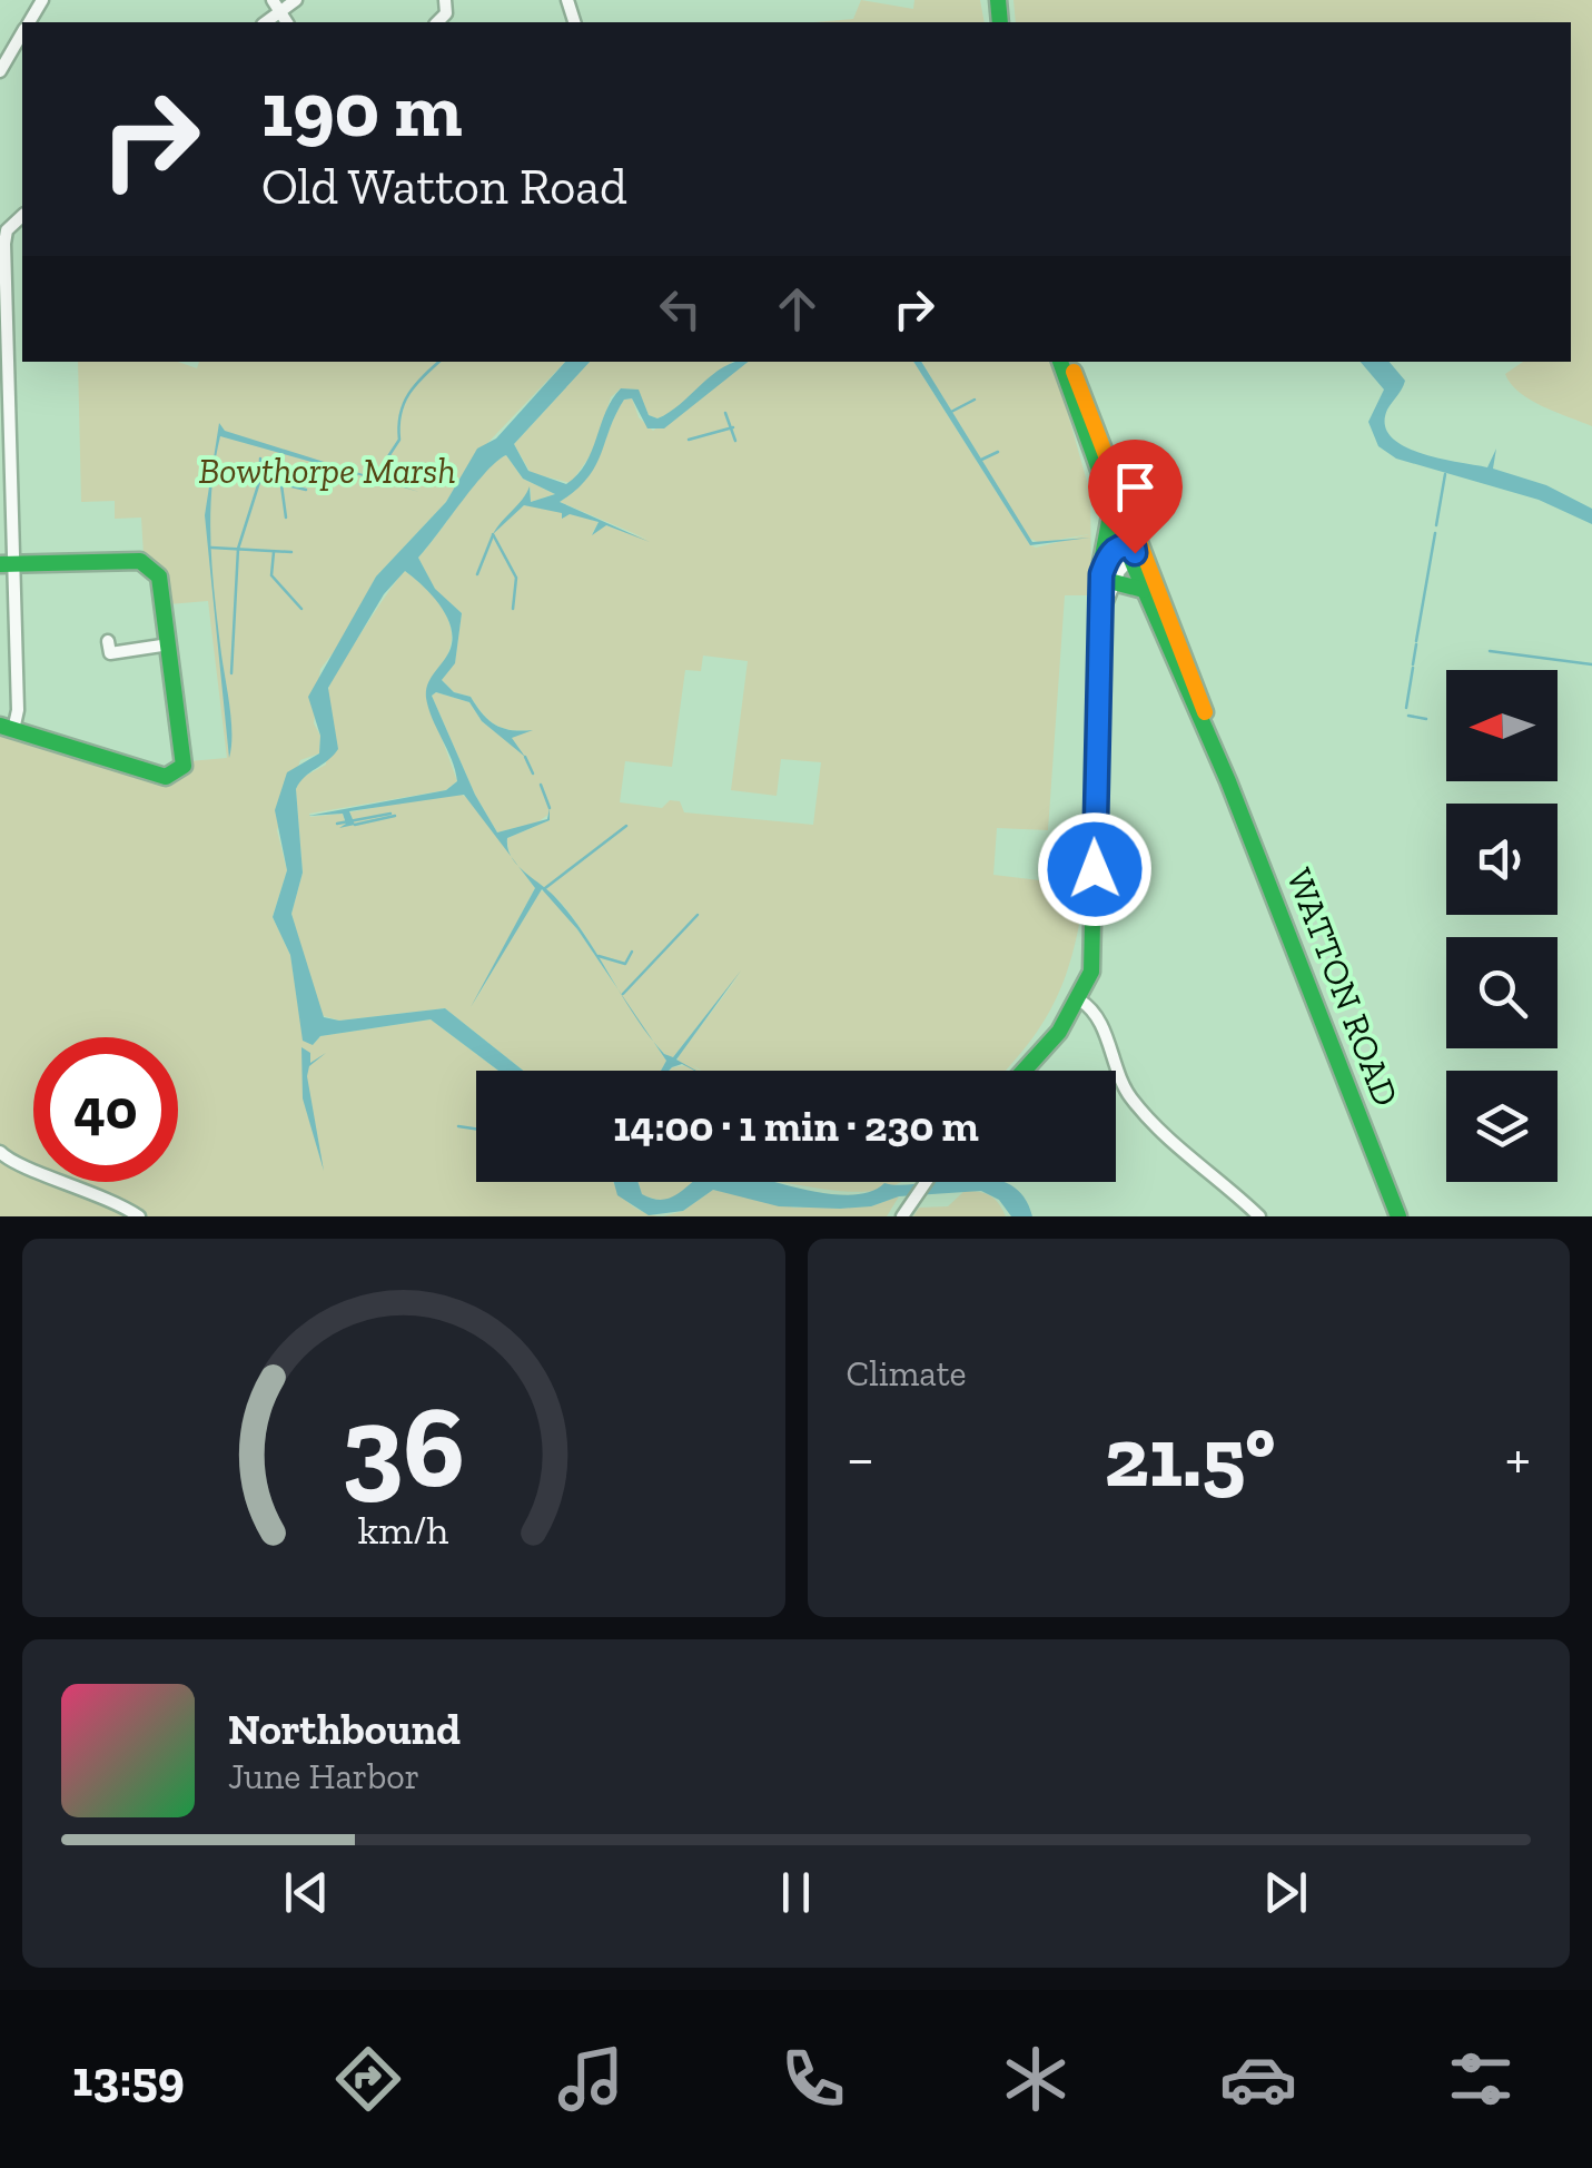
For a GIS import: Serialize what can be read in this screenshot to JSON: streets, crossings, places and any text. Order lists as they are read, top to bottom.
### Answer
{
  "streets": {
    "main road": ["WATTON ROAD"]
  },
  "parks": ["Bowthorpe Marsh"],
  "north": "left",
  "page": {
    "turn": ["190 m", "Old Watton Road"],
    "limit": "40",
    "trip": "14:00 · 1 min · 230 m",
    "tile": "Climate",
    "heat": ["−", "21.5°", "+"],
    "song": ["Northbound", "June Harbor"],
    "tabs": "13:59",
    "gauge": ["36", "km/h"]
  }
}
